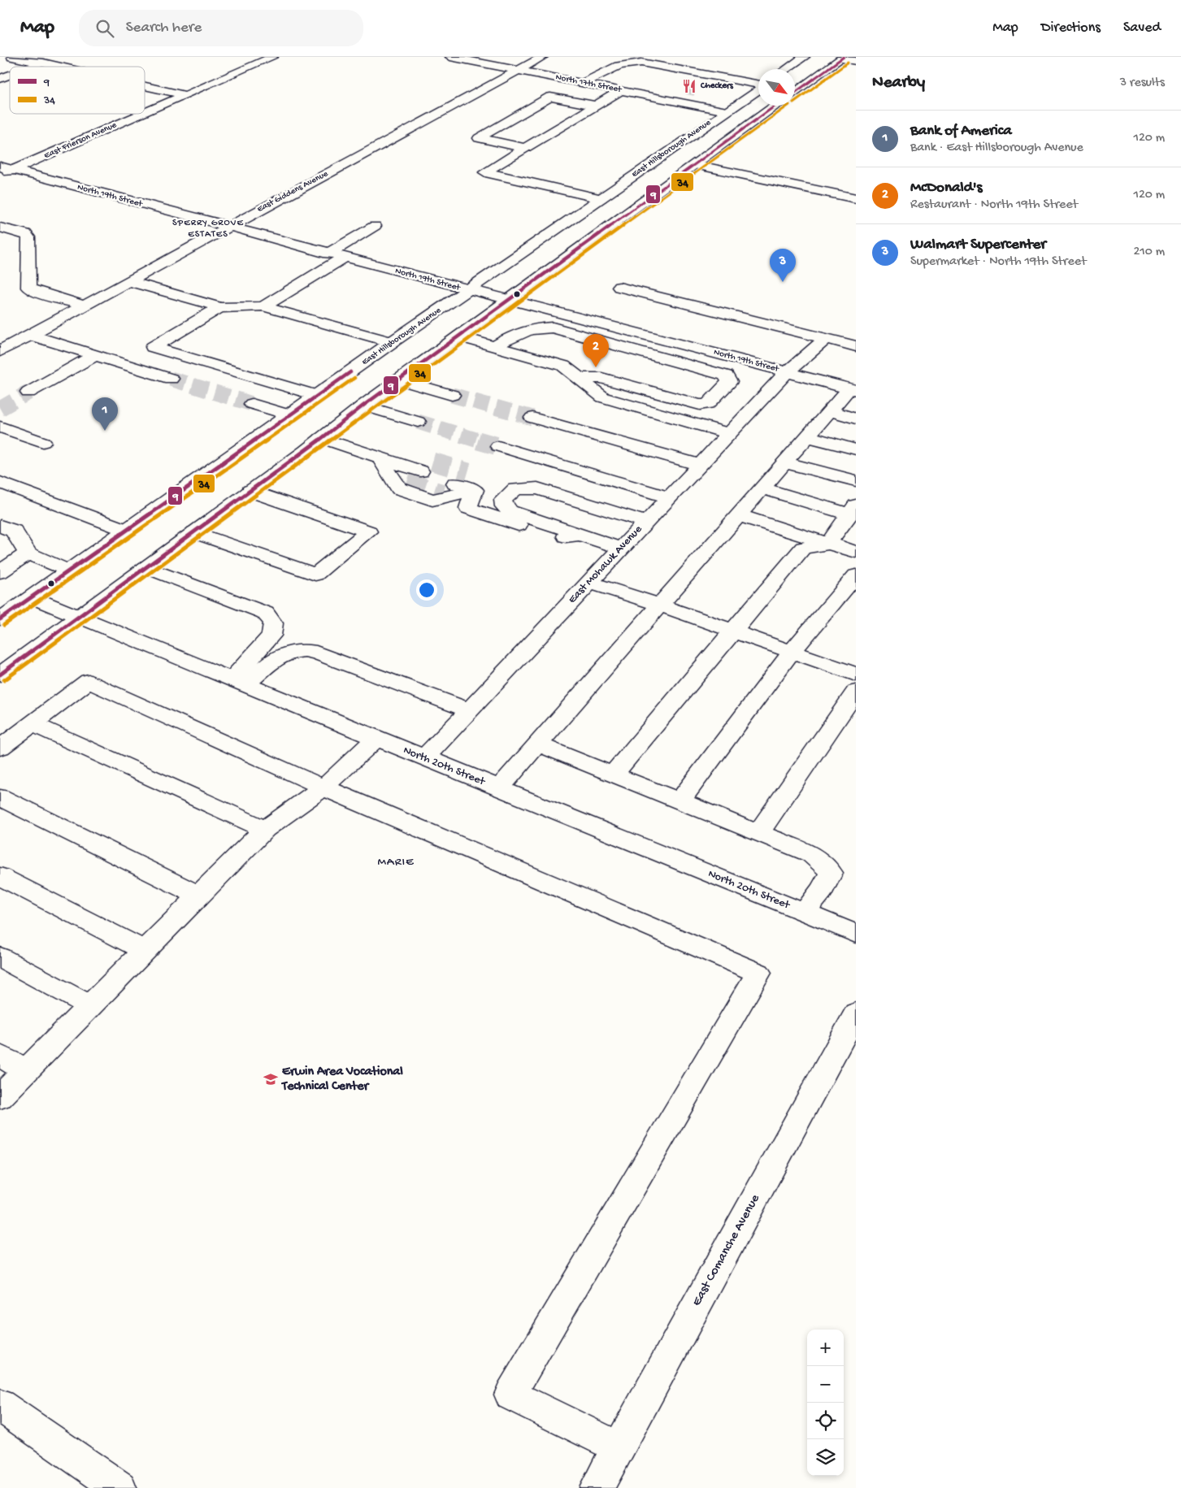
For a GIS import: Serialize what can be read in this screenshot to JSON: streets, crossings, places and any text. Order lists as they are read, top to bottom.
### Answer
{
  "streets": {
    "street": [
      "North 17th Street",
      "East Frierson Avenue",
      "East Hillsborough Avenue",
      "East Giddens Avenue",
      "North 19th Street",
      "East Mohawk Avenue",
      "North 20th Street",
      "East Comanche Avenue"
    ]
  },
  "crossings": [
    ["North 17th Street", "East Hillsborough Avenue"],
    ["North 17th Street", "East Giddens Avenue"],
    ["East Frierson Avenue", "North 19th Street"],
    ["East Hillsborough Avenue", "North 19th Street"],
    ["East Hillsborough Avenue", "North 20th Street"],
    ["East Giddens Avenue", "North 19th Street"],
    ["North 19th Street", "East Mohawk Avenue"],
    ["East Mohawk Avenue", "North 20th Street"]
  ],
  "districts": ["SPERRY GROVE ESTATES", "MARIE"],
  "places": {
    "restaurant": ["Checkers"],
    "school or university": ["Erwin Area Vocational Technical Center"]
  },
  "lines": ["transit line 9", "transit line 34"],
  "legend": ["9", "34"],
  "north": "bottom right",
  "page": {
    "header": "Map",
    "search": "Search here",
    "nav": ["Map", "Directions", "Saved"],
    "heading": ["Nearby", "3 results"],
    "list": [
      {
        "mark": "1",
        "name": "Bank of America",
        "note": "Bank · East Hillsborough Avenue",
        "value": "120 m"
      },
      {
        "mark": "2",
        "name": "McDonald's",
        "note": "Restaurant · North 19th Street",
        "value": "120 m"
      },
      {
        "mark": "3",
        "name": "Walmart Supercenter",
        "note": "Supermarket · North 19th Street",
        "value": "210 m"
      }
    ],
    "pins": ["3", "2", "1"],
    "map_buttons": ["+", "−"]
  }
}
